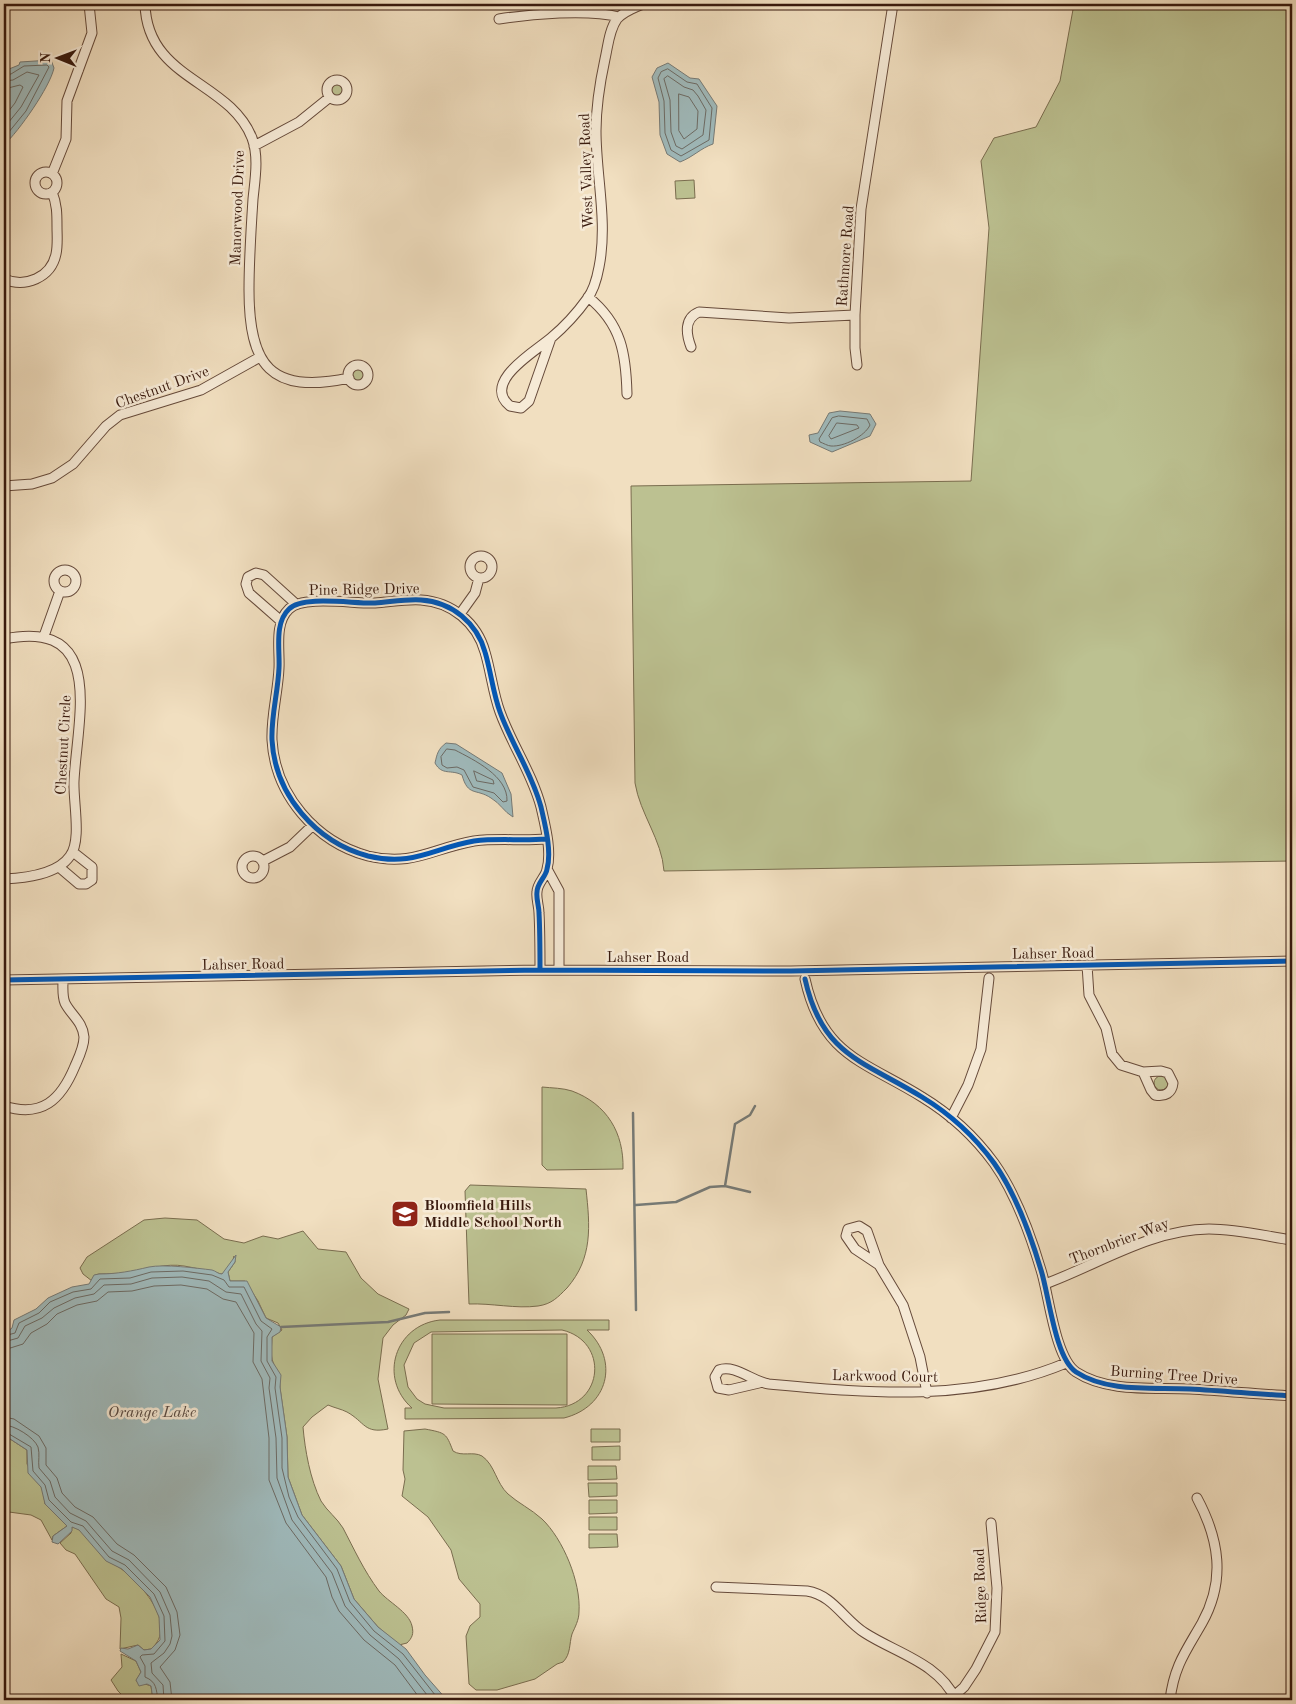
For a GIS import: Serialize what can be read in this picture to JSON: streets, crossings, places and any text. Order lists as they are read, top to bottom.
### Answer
{
  "streets": {
    "street": [
      "West Valley Road",
      "Manorwood Drive",
      "Rathmore Road",
      "Chestnut Drive",
      "Pine Ridge Drive",
      "Chestnut Circle",
      "Lahser Road",
      "Thornbrier Way",
      "Burning Tree Drive",
      "Larkwood Court",
      "Ridge Road"
    ]
  },
  "crossings": [
    ["Manorwood Drive", "Chestnut Drive"],
    ["Pine Ridge Drive", "Lahser Road"],
    ["Burning Tree Drive", "Larkwood Court"]
  ],
  "water": ["Orange Lake"],
  "places": {
    "school or university": ["Bloomfield Hills Middle School North"]
  },
  "north": "left"
}
